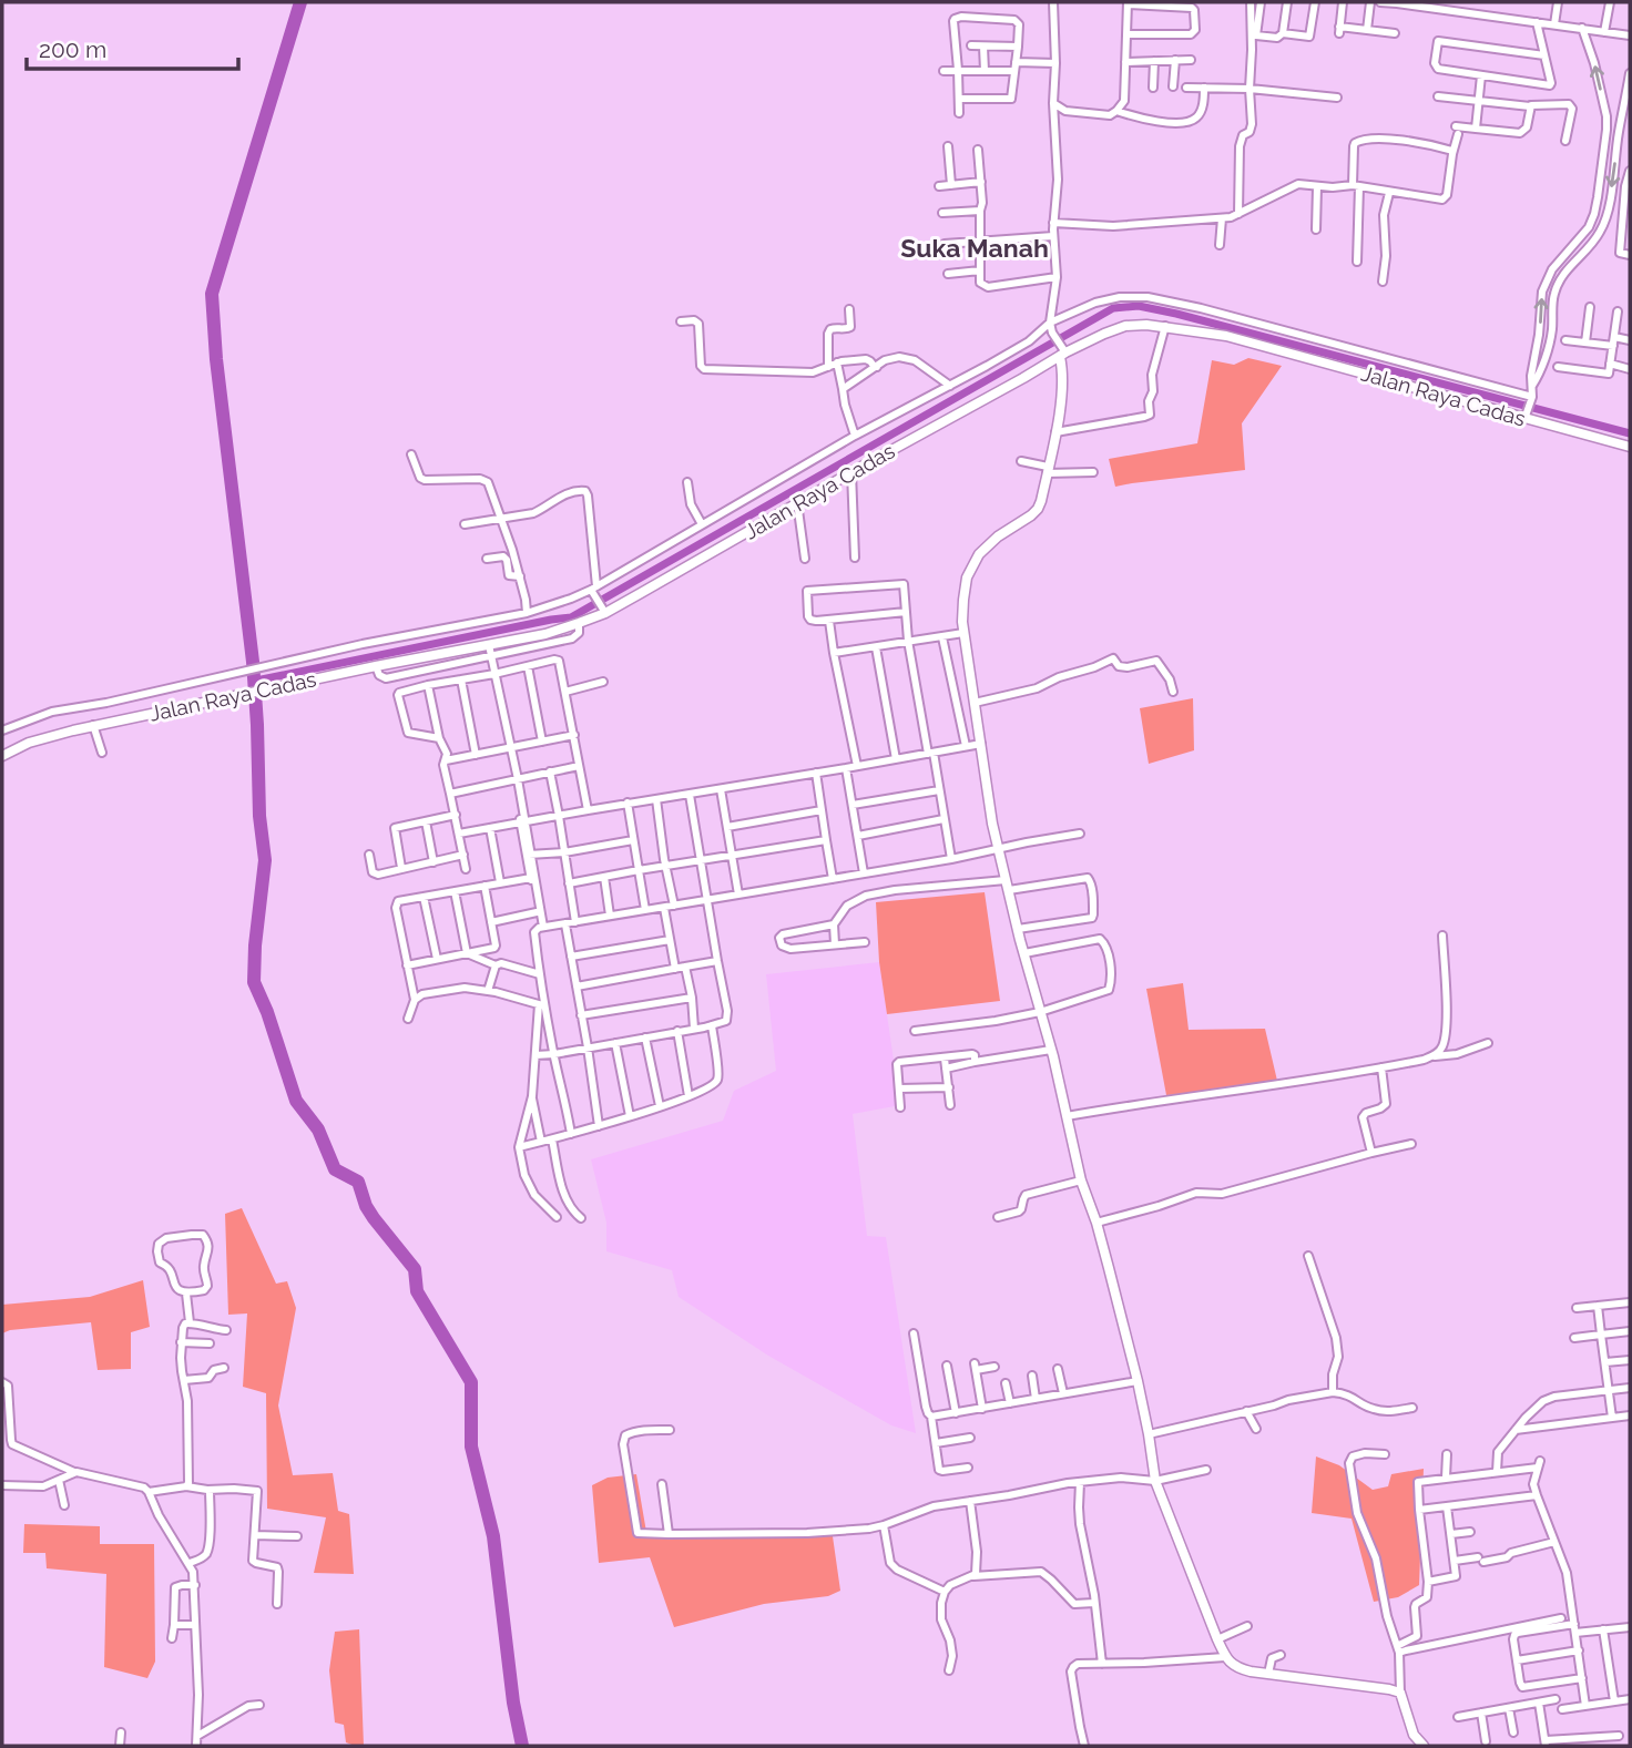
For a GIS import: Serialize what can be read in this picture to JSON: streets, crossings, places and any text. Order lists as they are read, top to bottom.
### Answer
{
  "streets": {
    "street": ["Jalan Raya Cadas"]
  },
  "districts": ["Suka Manah"],
  "scale_bar": "200 m"
}
